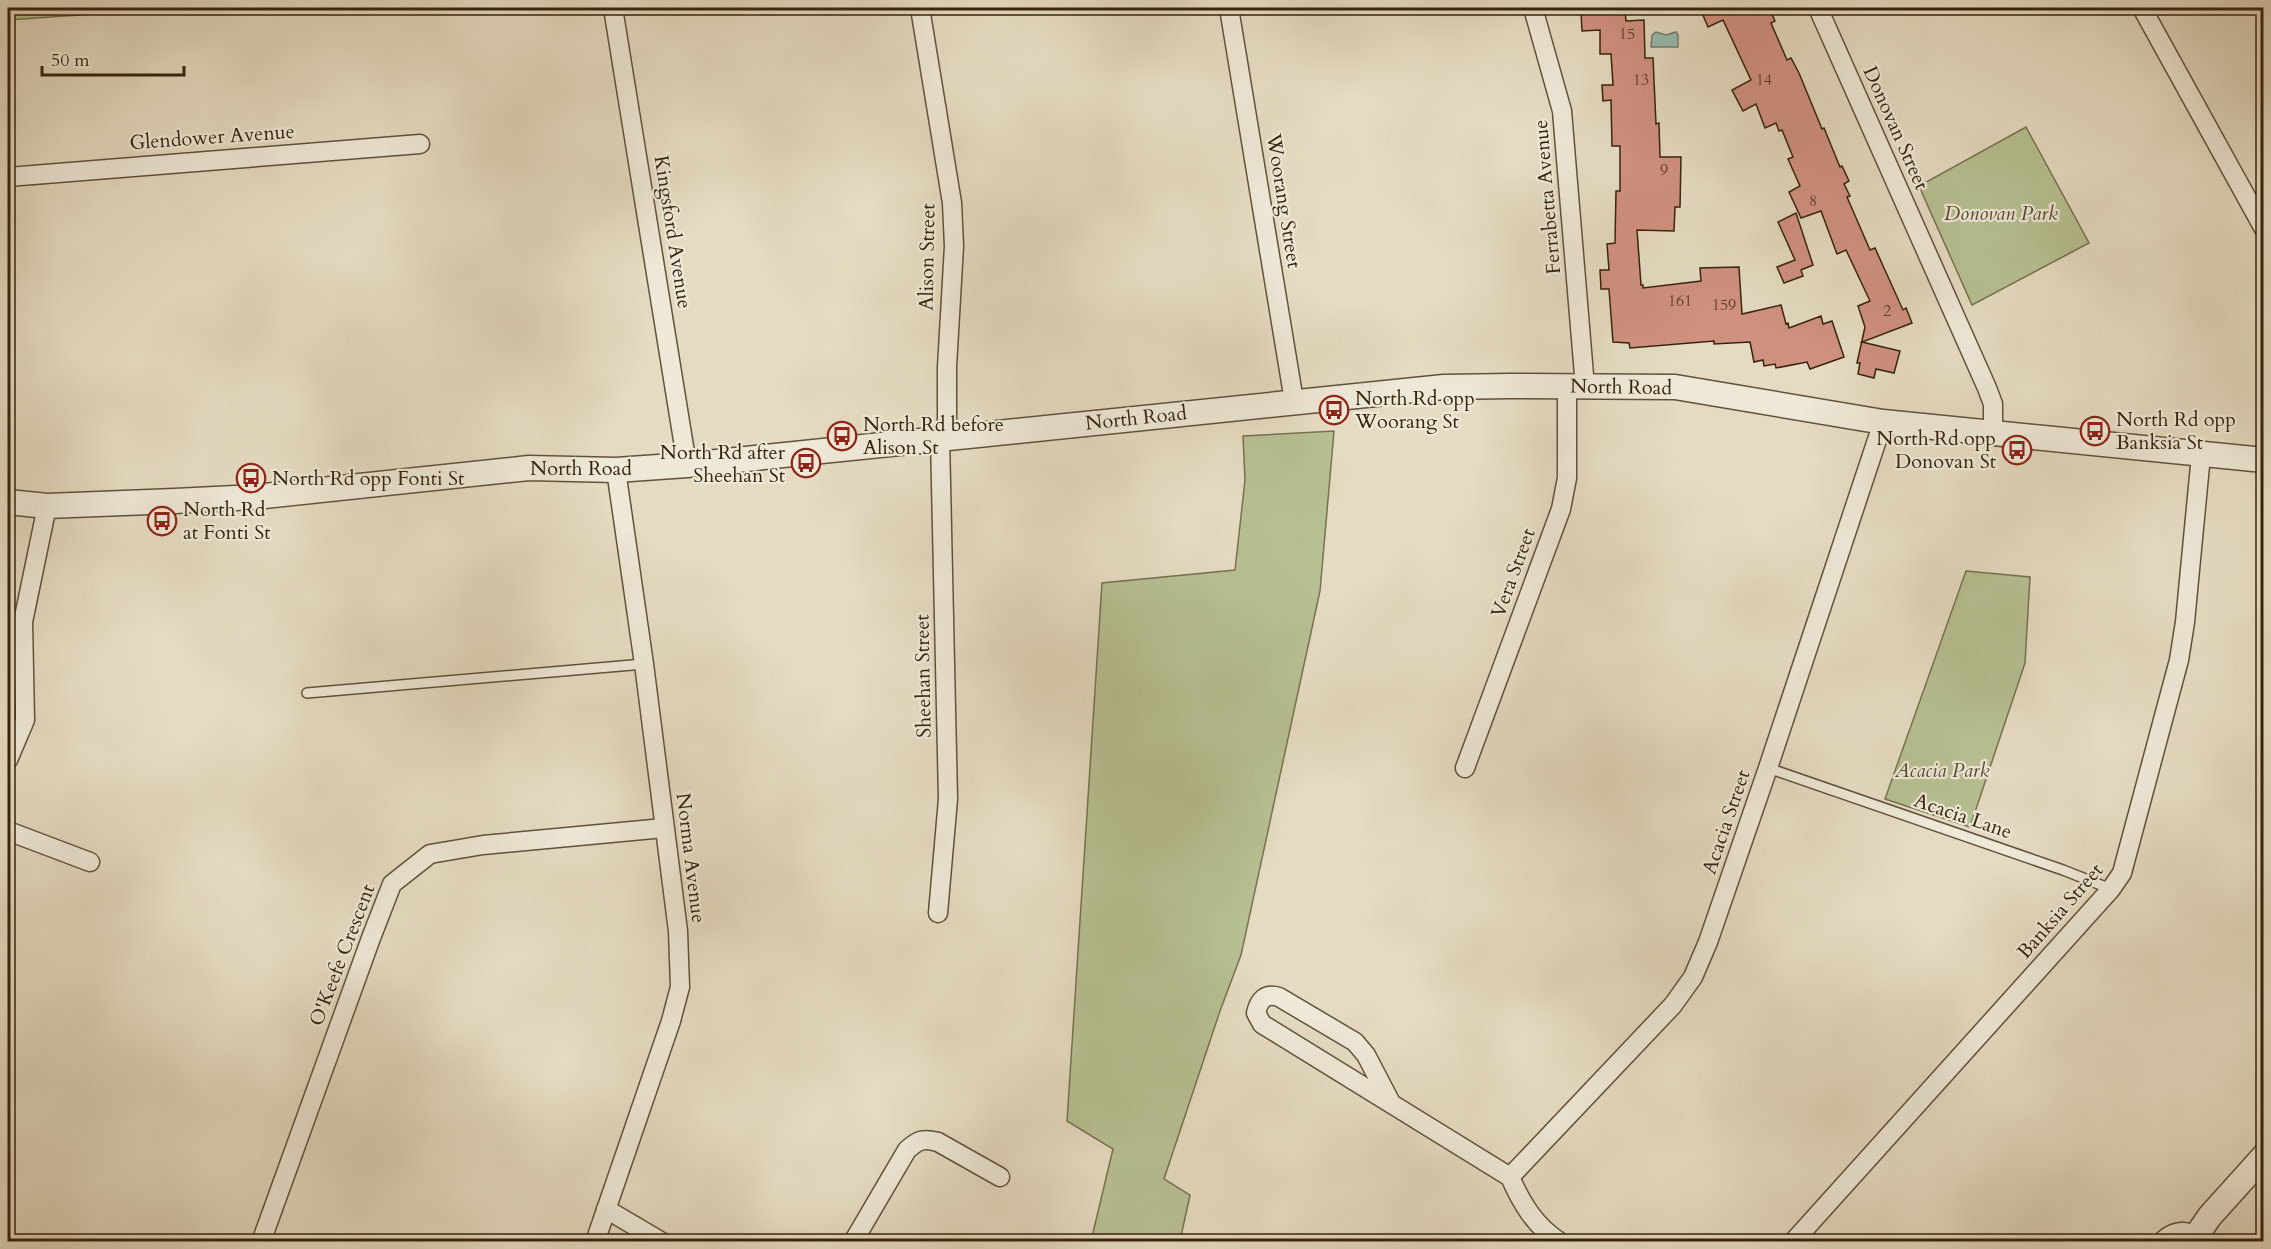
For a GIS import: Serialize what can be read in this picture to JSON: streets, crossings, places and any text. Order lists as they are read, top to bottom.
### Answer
{
  "streets": {
    "street": [
      "Donovan Street",
      "Glendower Avenue",
      "Ferrabetta Avenue",
      "Woorang Street",
      "Kingsford Avenue",
      "Alison Street",
      "North Road",
      "Vera Street",
      "Sheehan Street",
      "Acacia Street",
      "Norma Avenue",
      "Banksia Street",
      "O'Keefe Crescent"
    ],
    "lane": ["Acacia Lane"]
  },
  "crossings": [
    ["Donovan Street", "North Road"],
    ["Ferrabetta Avenue", "North Road"],
    ["Ferrabetta Avenue", "Vera Street"],
    ["Woorang Street", "North Road"],
    ["Kingsford Avenue", "North Road"],
    ["Alison Street", "North Road"],
    ["Alison Street", "Sheehan Street"],
    ["North Road", "Vera Street"],
    ["North Road", "Sheehan Street"],
    ["North Road", "Acacia Street"],
    ["North Road", "Norma Avenue"],
    ["North Road", "Banksia Street"],
    ["Acacia Lane", "Acacia Street"],
    ["Acacia Lane", "Banksia Street"],
    ["Norma Avenue", "O'Keefe Crescent"]
  ],
  "parks": ["Donovan Park", "Acacia Park"],
  "places": {
    "bus stop": [
      "North Rd opp Woorang St",
      "North Rd opp Banksia St",
      "North Rd before Alison St",
      "North Rd opp Donovan St",
      "North Rd after Sheehan St",
      "North Rd opp Fonti St",
      "North Rd at Fonti St"
    ]
  },
  "house_numbers": [
    "15",
    "13",
    "14",
    "9",
    "8",
    "161",
    "159",
    "2"
  ],
  "scale_bar": "50 m"
}
